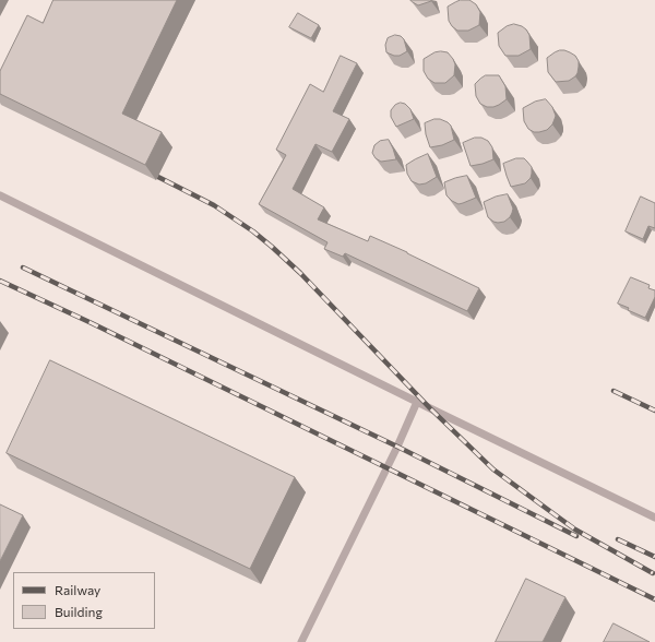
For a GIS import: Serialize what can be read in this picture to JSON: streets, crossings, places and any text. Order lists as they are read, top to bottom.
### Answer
{
  "legend": ["Railway", "Building"]
}
